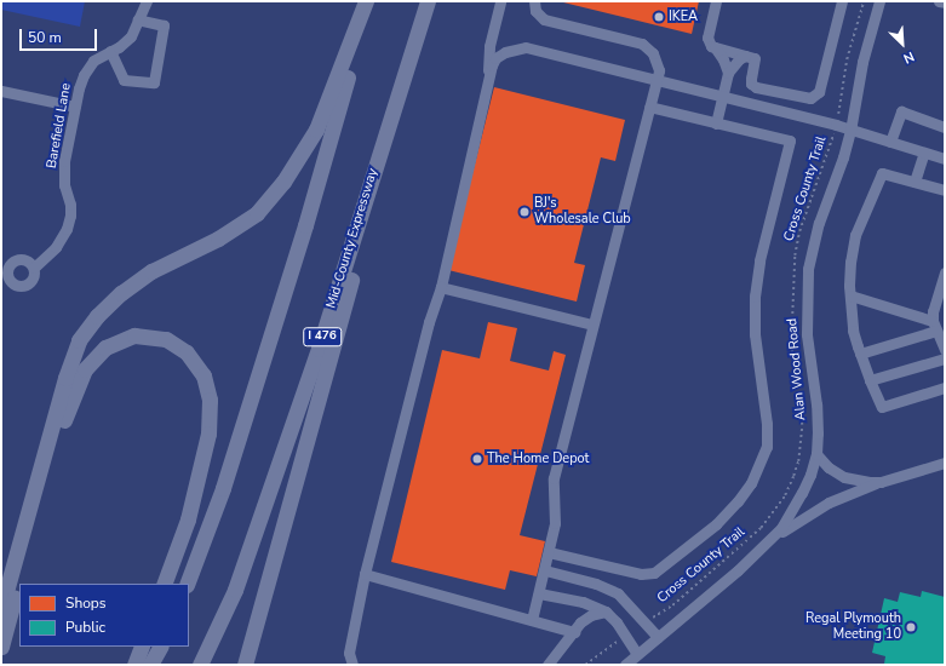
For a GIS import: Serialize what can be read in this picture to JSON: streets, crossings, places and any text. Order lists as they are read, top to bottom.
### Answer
{
  "streets": {
    "highway": ["Mid-County Expressway", "I 476"],
    "street": ["Barefield Lane", "Alan Wood Road"],
    "path": ["Cross County Trail"]
  },
  "places": [
    "IKEA",
    "BJ's Wholesale Club",
    "The Home Depot",
    "Regal Plymouth Meeting 10"
  ],
  "legend": ["Shops", "Public"],
  "scale_bar": "50 m",
  "north": "bottom right"
}
